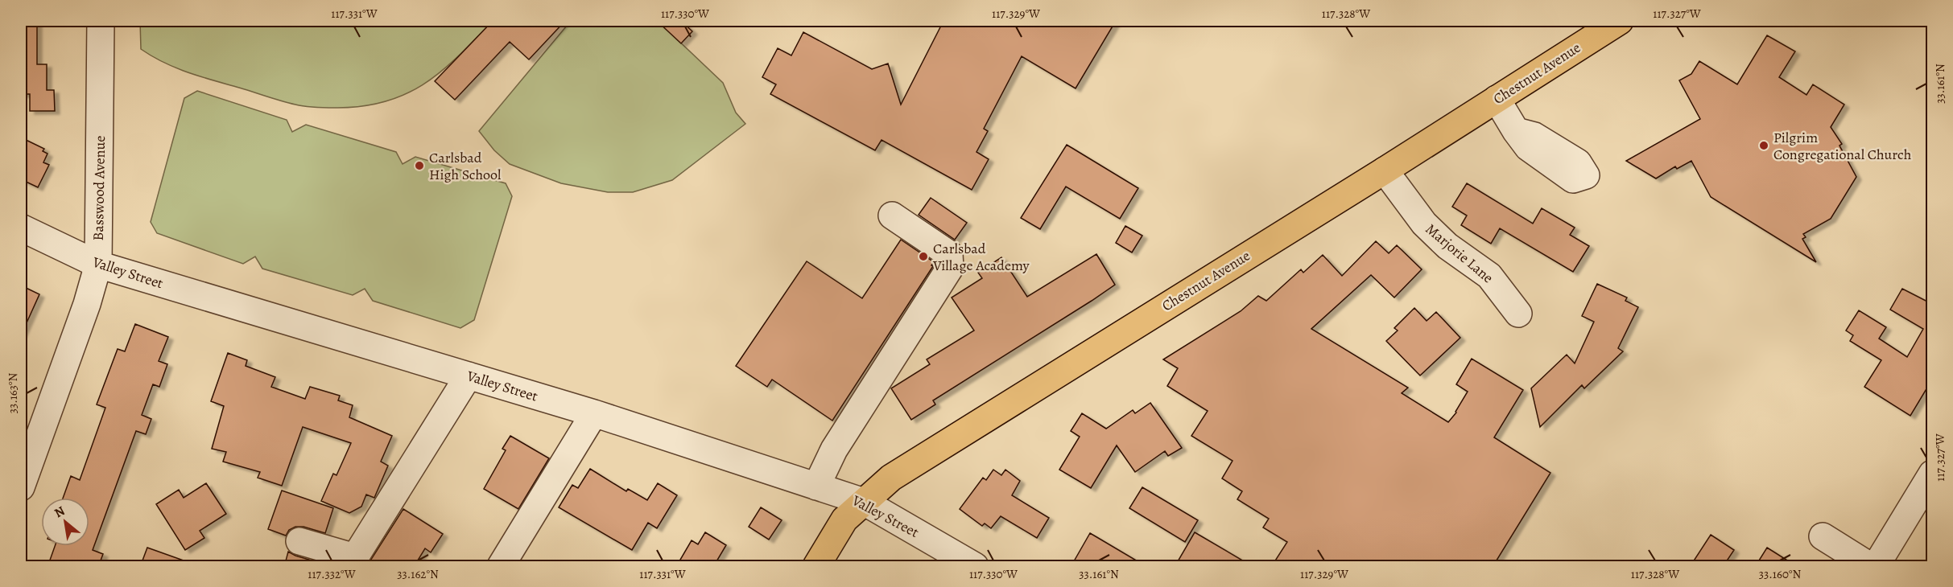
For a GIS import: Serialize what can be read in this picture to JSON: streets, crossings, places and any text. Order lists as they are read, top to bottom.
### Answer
{
  "streets": {
    "main road": ["Chestnut Avenue"],
    "street": ["Basswood Avenue", "Marjorie Lane", "Valley Street"]
  },
  "crossings": [
    ["Chestnut Avenue", "Marjorie Lane"],
    ["Chestnut Avenue", "Valley Street"],
    ["Basswood Avenue", "Valley Street"]
  ],
  "places": ["Pilgrim Congregational Church", "Carlsbad High School", "Carlsbad Village Academy"],
  "north": "top left",
  "coordinates": [
    "117.331°W",
    "117.330°W",
    "117.329°W",
    "117.328°W",
    "117.327°W",
    "33.161°N",
    "33.163°N",
    "117.332°W",
    "33.162°N",
    "33.160°N"
  ]
}
